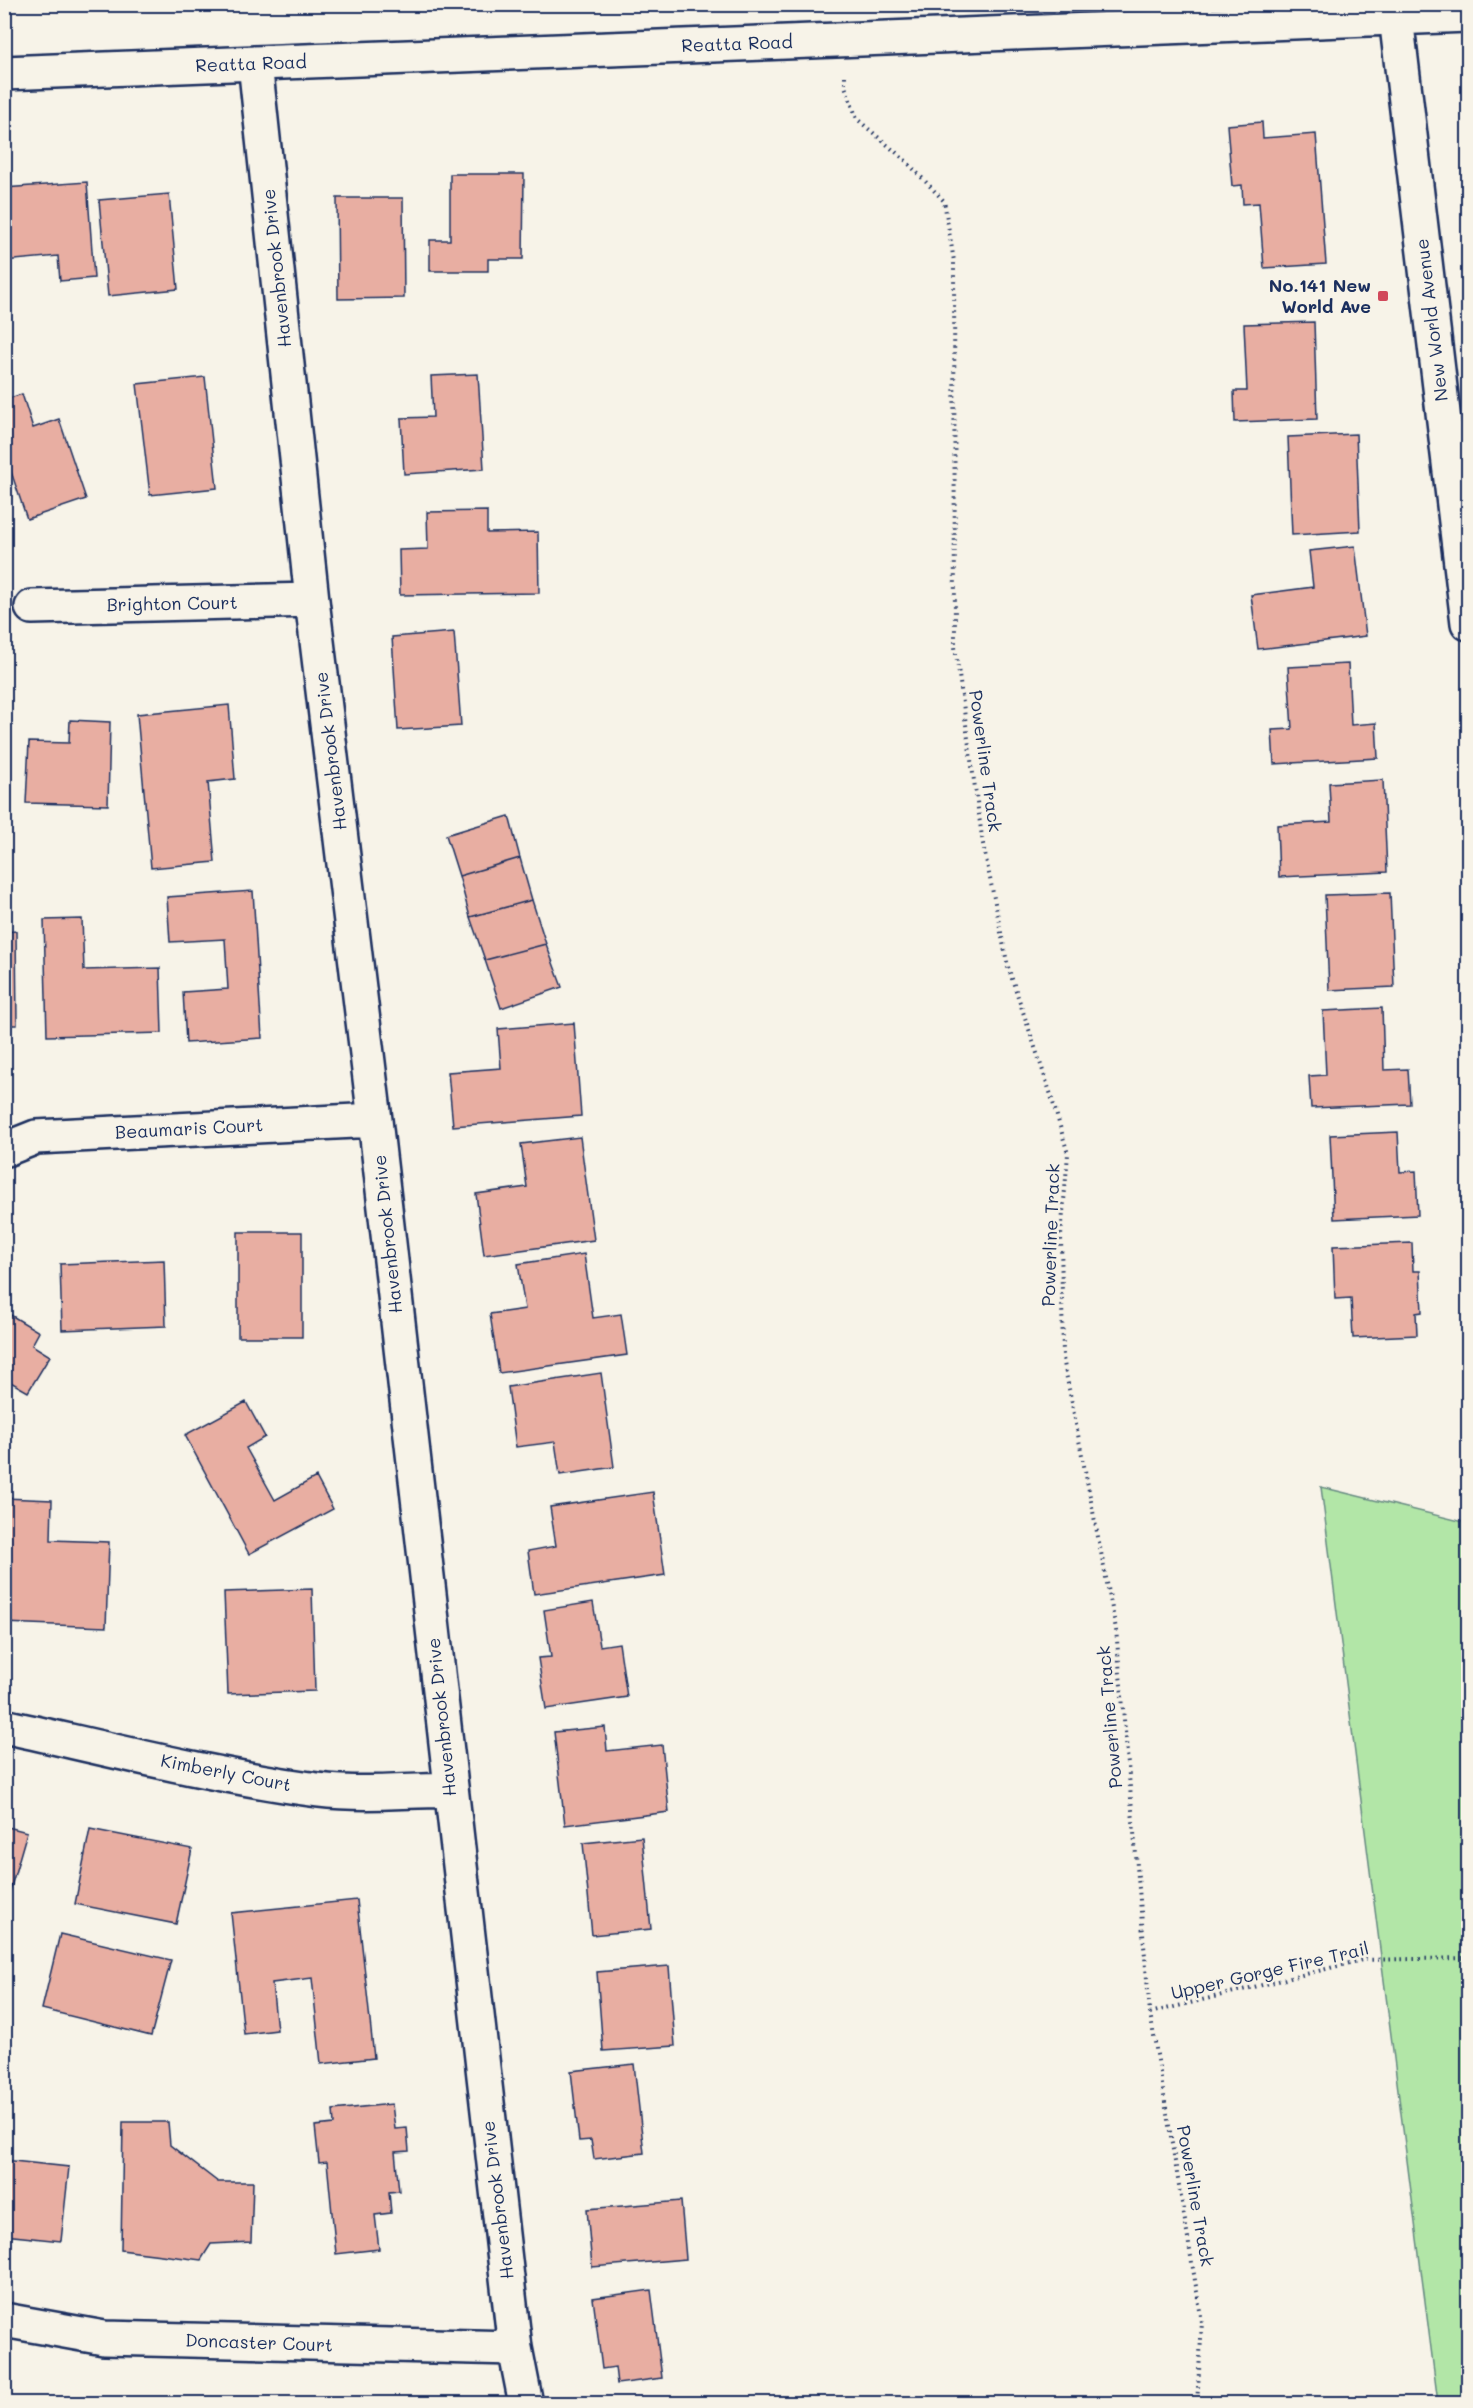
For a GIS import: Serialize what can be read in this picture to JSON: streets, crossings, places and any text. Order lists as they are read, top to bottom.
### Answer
{
  "streets": {
    "street": [
      "Reatta Road",
      "Havenbrook Drive",
      "New World Avenue",
      "Brighton Court",
      "Beaumaris Court",
      "Kimberly Court",
      "Doncaster Court"
    ],
    "path": ["Powerline Track", "Upper Gorge Fire Trail"]
  },
  "crossings": [
    ["Reatta Road", "Havenbrook Drive"],
    ["Reatta Road", "New World Avenue"],
    ["Reatta Road", "Powerline Track"],
    ["Havenbrook Drive", "Brighton Court"],
    ["Havenbrook Drive", "Beaumaris Court"],
    ["Havenbrook Drive", "Kimberly Court"],
    ["Havenbrook Drive", "Doncaster Court"],
    ["Powerline Track", "Upper Gorge Fire Trail"]
  ],
  "places": {
    "transit": ["No.141 New World Ave"]
  }
}
